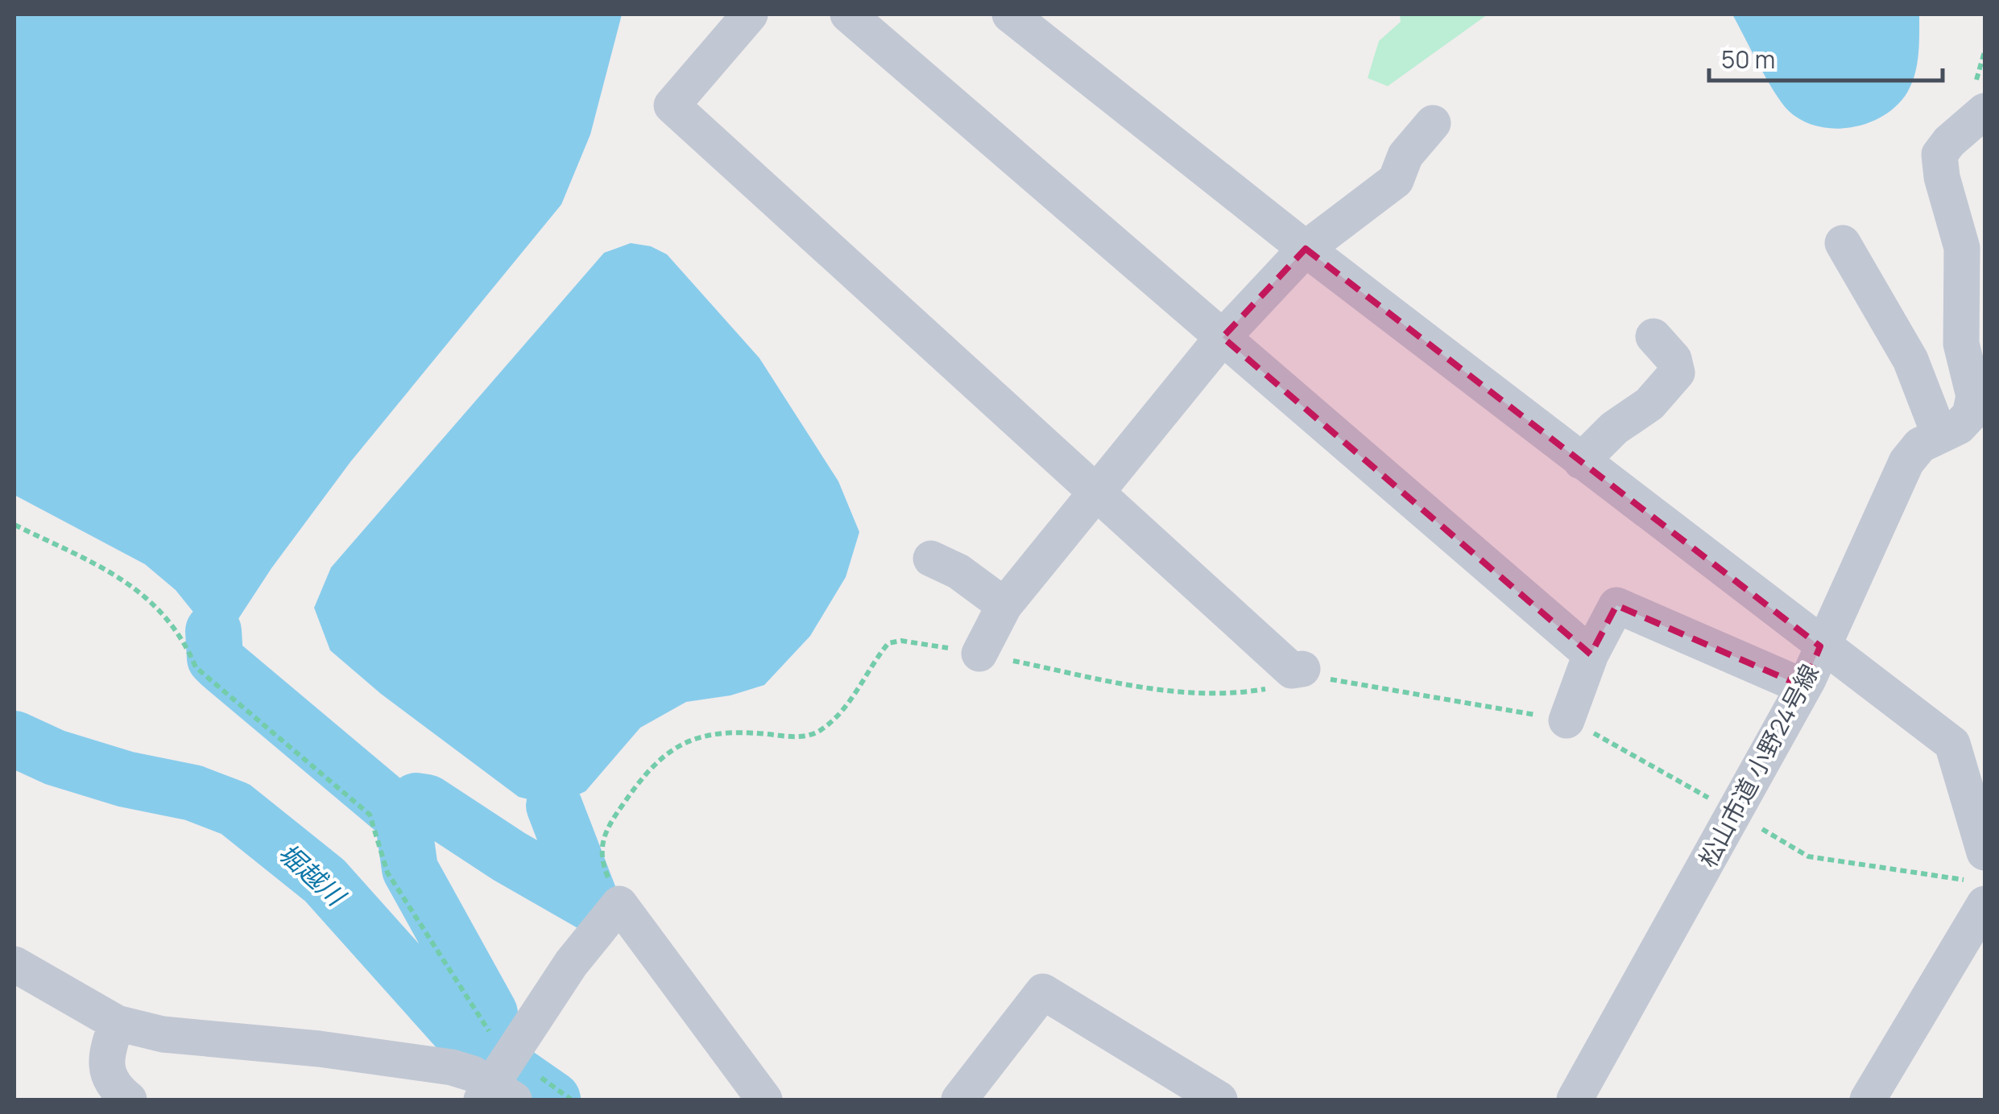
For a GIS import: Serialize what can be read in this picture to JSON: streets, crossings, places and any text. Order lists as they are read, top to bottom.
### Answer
{
  "streets": {
    "street": ["松山市道 小野24号線"]
  },
  "water": ["堀越川"],
  "scale_bar": "50 m"
}
